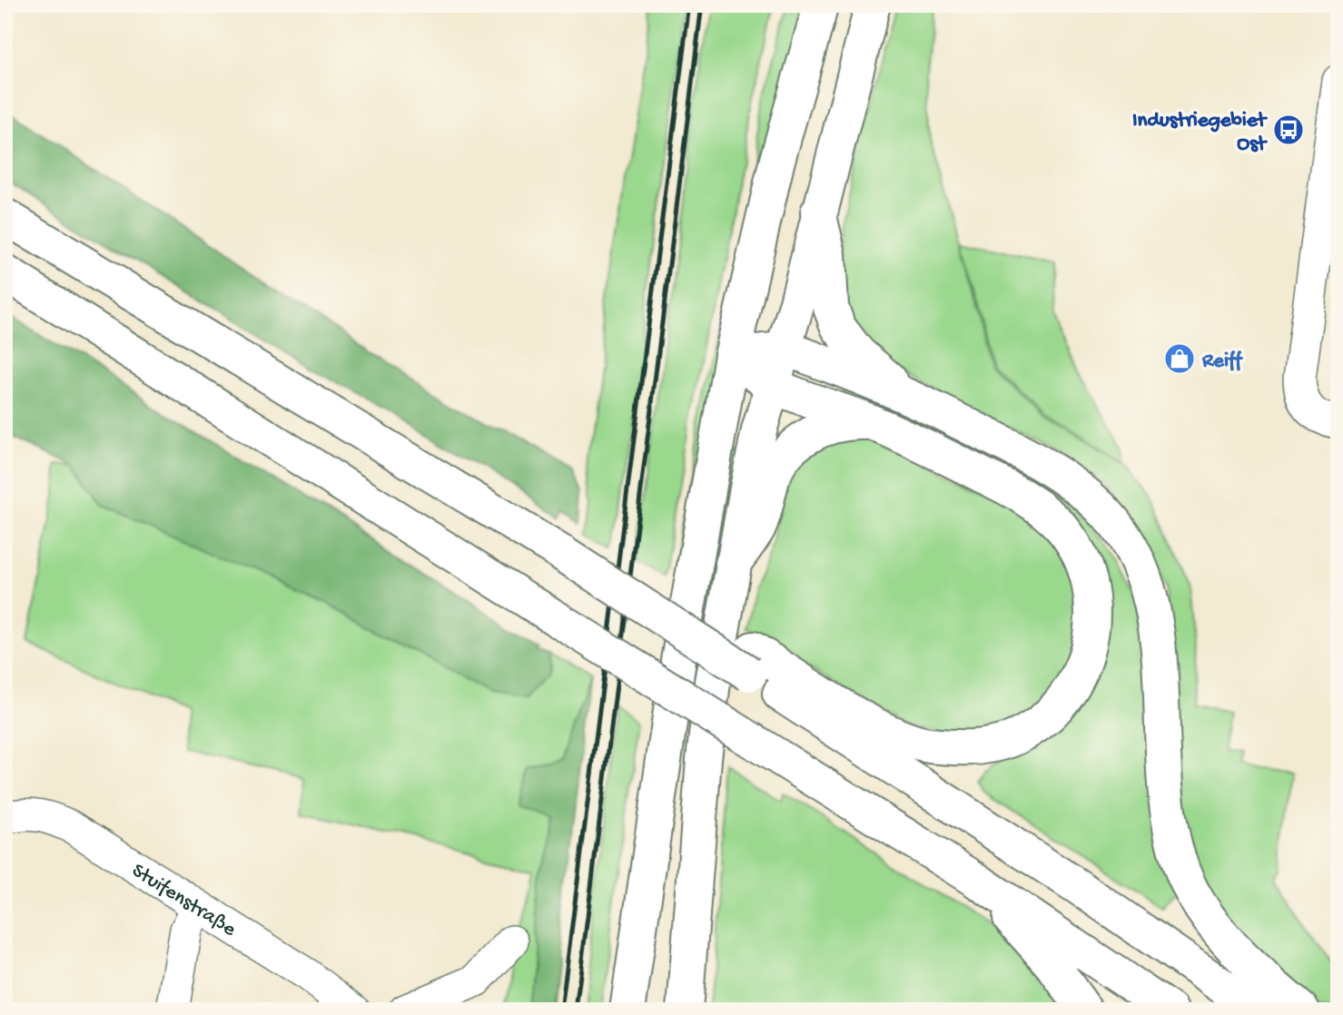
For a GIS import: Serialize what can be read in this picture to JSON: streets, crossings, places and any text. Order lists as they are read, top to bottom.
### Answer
{
  "streets": {
    "street": ["Stuifenstraße"]
  },
  "places": {
    "bus stop": ["Industriegebiet Ost"],
    "shop": ["Reiff"]
  }
}
